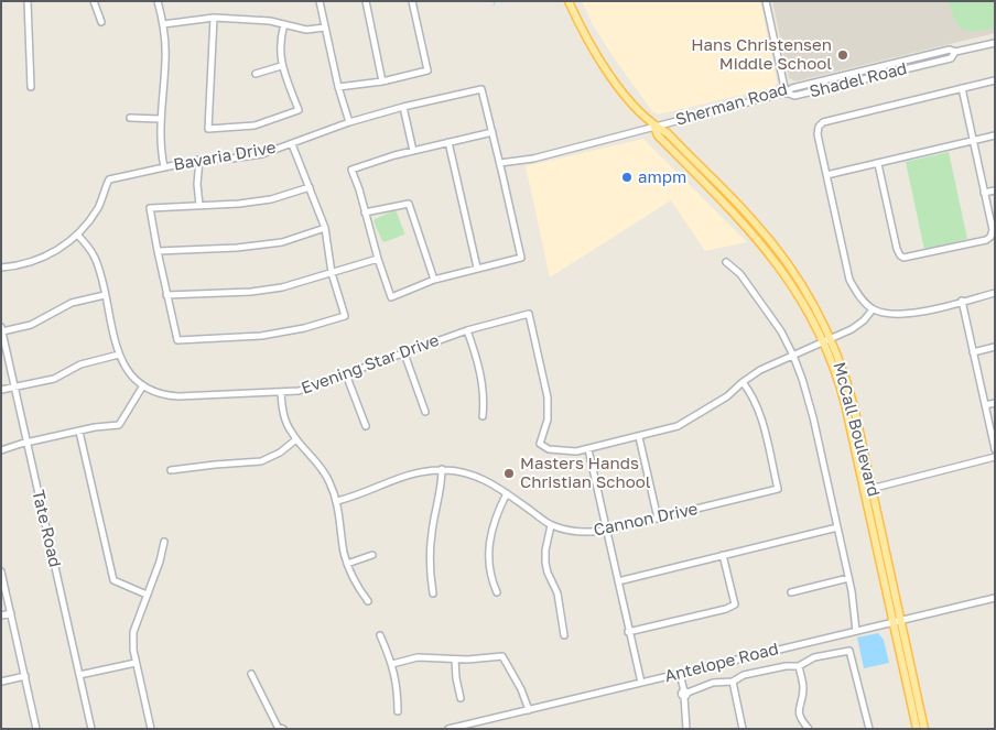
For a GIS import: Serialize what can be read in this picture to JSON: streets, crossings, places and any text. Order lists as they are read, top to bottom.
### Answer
{
  "streets": {
    "main road": ["McCall Boulevard"],
    "street": [
      "Shadel Road",
      "Sherman Road",
      "Bavaria Drive",
      "Evening Star Drive",
      "Cannon Drive",
      "Tate Road",
      "Antelope Road"
    ]
  },
  "crossings": [
    ["Shadel Road", "Sherman Road"],
    ["Sherman Road", "McCall Boulevard"],
    ["McCall Boulevard", "Antelope Road"]
  ],
  "places": ["Hans Christensen Middle School", "ampm", "Masters Hands Christian School"]
}
